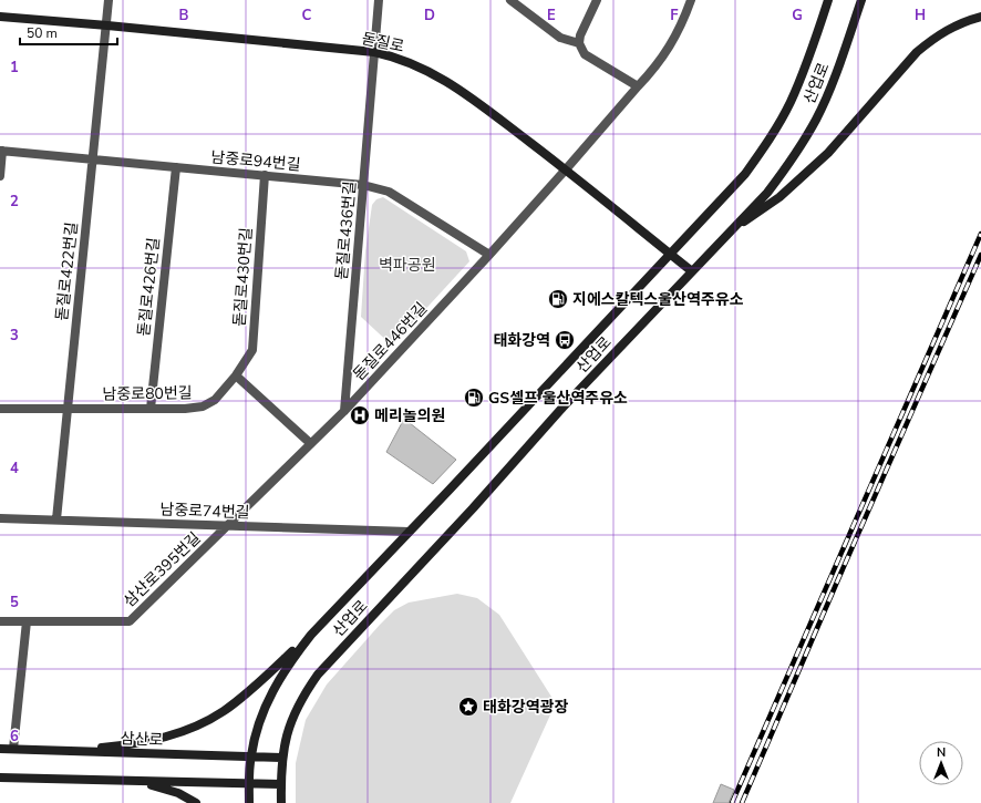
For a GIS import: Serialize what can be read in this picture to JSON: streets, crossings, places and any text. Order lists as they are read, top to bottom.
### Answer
{
  "streets": {
    "main road": ["돋질로", "산업로", "삼산로"],
    "street": [
      "남중로94번길",
      "돋질로436번길",
      "돋질로422번길",
      "돋질로430번길",
      "돋질로426번길",
      "돋질로446번길",
      "남중로80번길",
      "남중로74번길",
      "삼산로395번길"
    ]
  },
  "crossings": [
    ["돋질로", "산업로"],
    ["돋질로", "돋질로436번길"],
    ["돋질로", "돋질로422번길"],
    ["돋질로", "돋질로446번길"],
    ["산업로", "남중로74번길"],
    ["산업로", "삼산로"],
    ["남중로94번길", "돋질로436번길"],
    ["남중로94번길", "돋질로422번길"],
    ["남중로94번길", "돋질로430번길"],
    ["남중로94번길", "돋질로426번길"],
    ["남중로94번길", "돋질로446번길"],
    ["돋질로436번길", "돋질로446번길"],
    ["돋질로422번길", "남중로80번길"],
    ["돋질로422번길", "남중로74번길"],
    ["돋질로430번길", "남중로80번길"],
    ["돋질로426번길", "남중로80번길"],
    ["돋질로446번길", "남중로74번길"],
    ["돋질로446번길", "삼산로395번길"],
    ["남중로74번길", "삼산로395번길"]
  ],
  "parks": ["벽파공원"],
  "places": {
    "fuel station": ["지에스칼텍스울산역주유소", "GS셀프 울산역주유소"],
    "bus stop": ["태화강역"],
    "hospital": ["메리놀의원"],
    "place": ["태화강역광장"]
  },
  "scale_bar": "50 m",
  "north": "top",
  "grid": {
    "columns": [
      "B",
      "C",
      "D",
      "E",
      "F",
      "G",
      "H"
    ],
    "rows": [
      "1",
      "2",
      "3",
      "4",
      "5",
      "6"
    ]
  }
}
